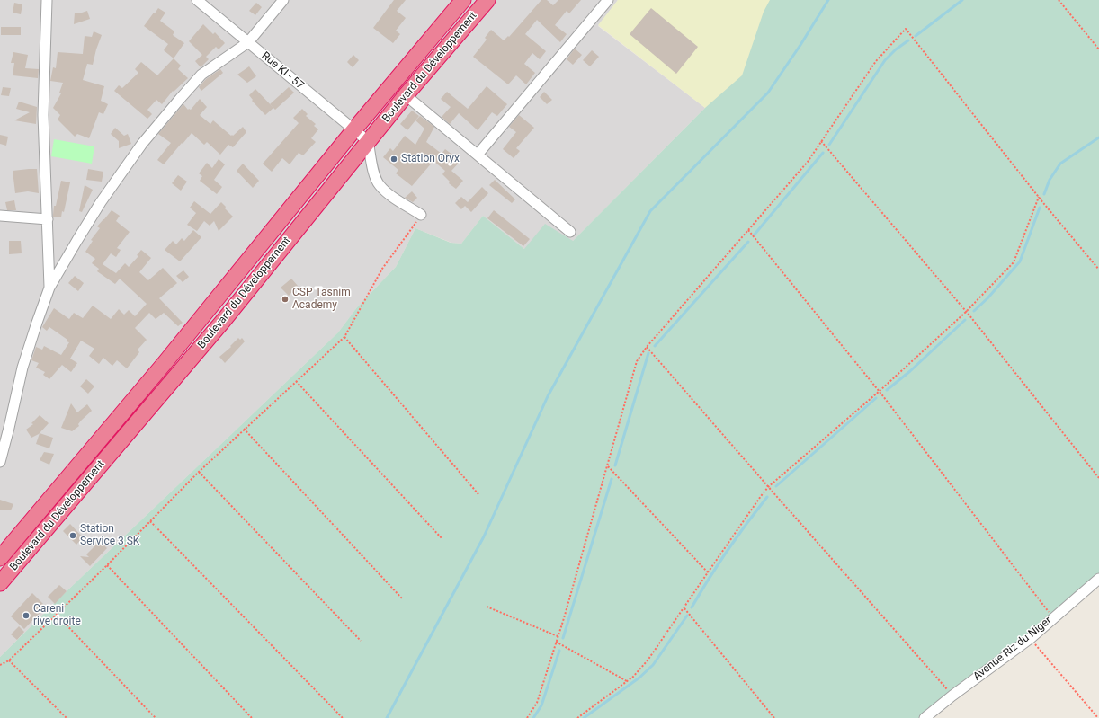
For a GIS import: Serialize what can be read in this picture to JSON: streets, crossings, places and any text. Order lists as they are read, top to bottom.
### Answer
{
  "streets": {
    "highway": ["Boulevard du Développement"],
    "street": ["Rue KI - 57", "Avenue Riz du Niger"]
  },
  "crossings": [
    ["Boulevard du Développement", "Rue KI - 57"]
  ],
  "places": [
    "Station Oryx",
    "CSP Tasnim Academy",
    "Station Service 3 SK",
    "Careni rive droite"
  ]
}
